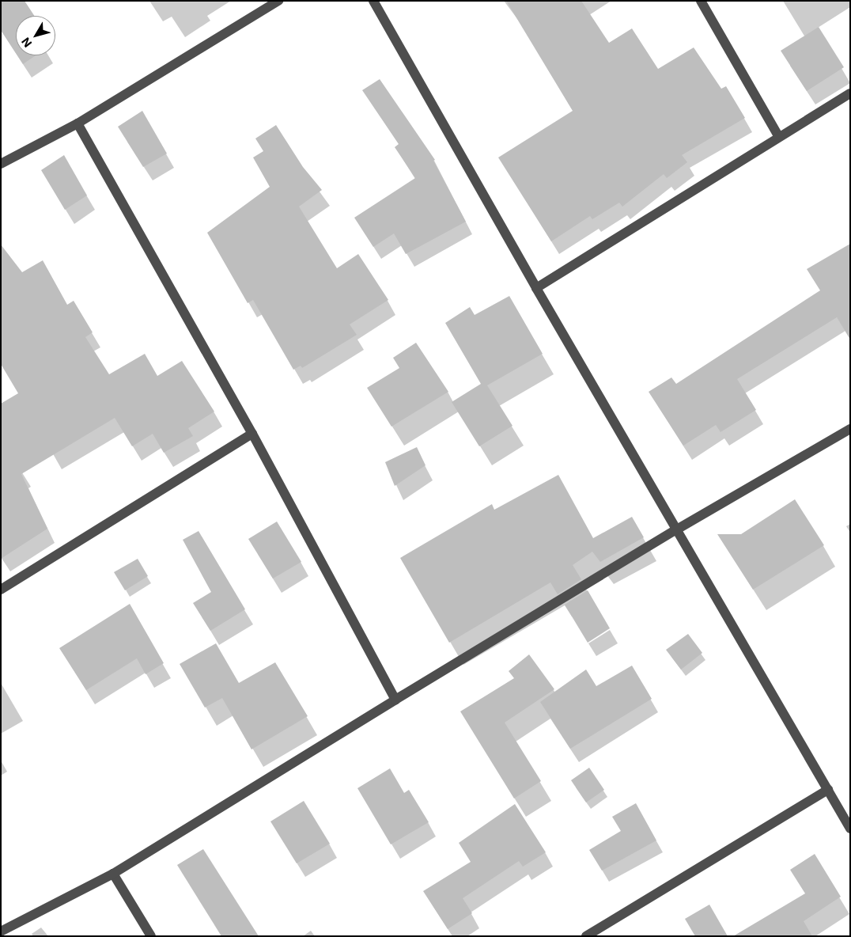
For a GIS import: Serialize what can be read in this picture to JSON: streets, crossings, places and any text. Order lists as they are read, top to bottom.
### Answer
{
  "north": "bottom left"
}
